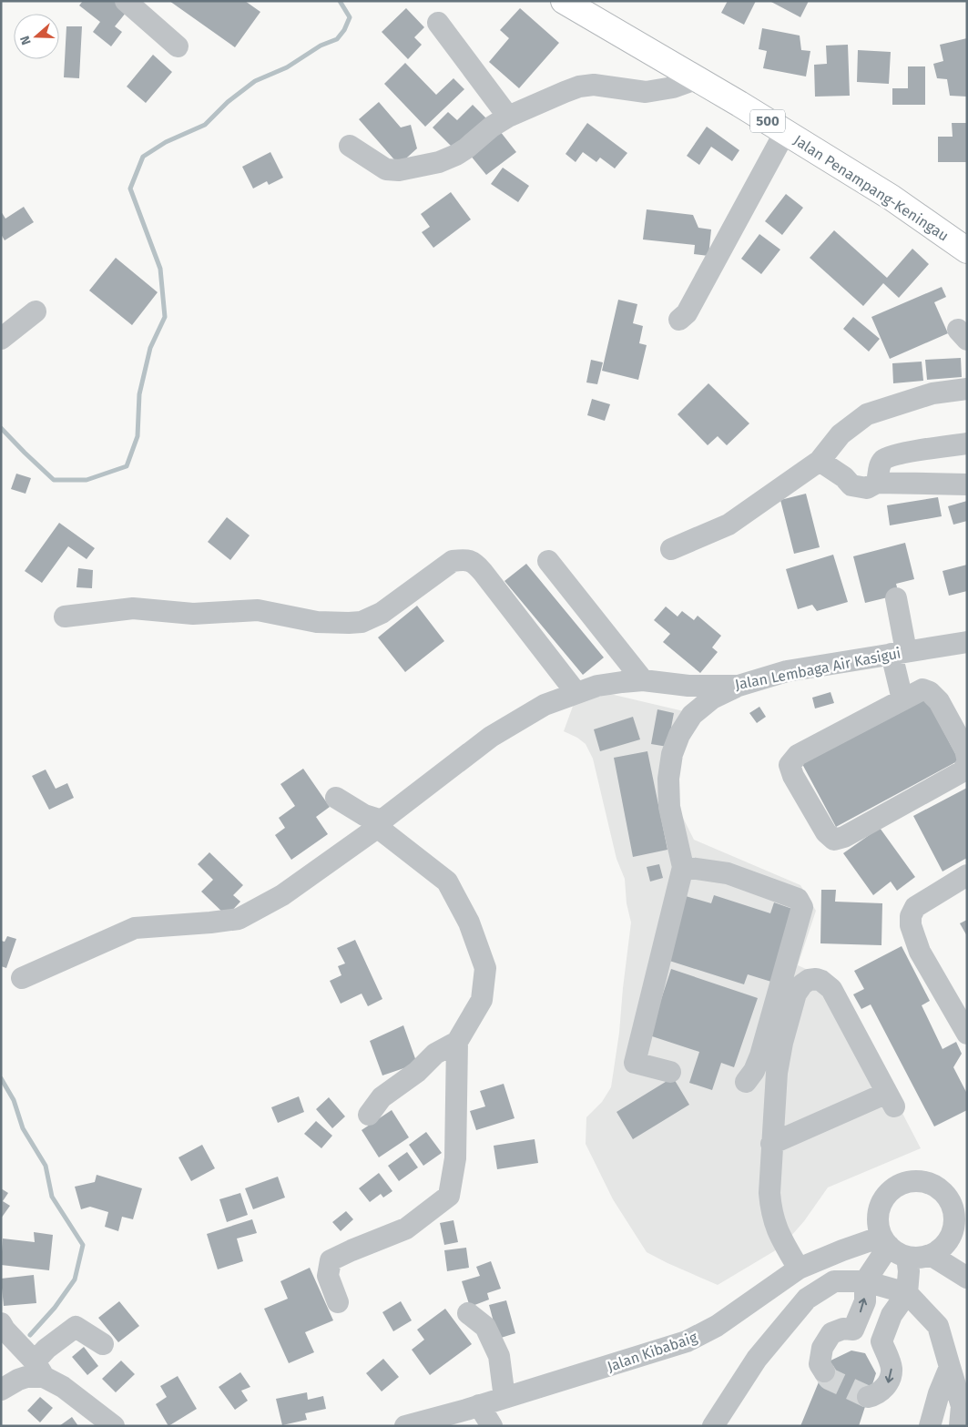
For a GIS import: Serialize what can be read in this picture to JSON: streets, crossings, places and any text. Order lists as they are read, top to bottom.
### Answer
{
  "streets": {
    "main road": ["500", "Jalan Penampang-Keningau"],
    "street": ["Jalan Lembaga Air Kasigui", "Jalan Kibabaig"]
  },
  "north": "left"
}
